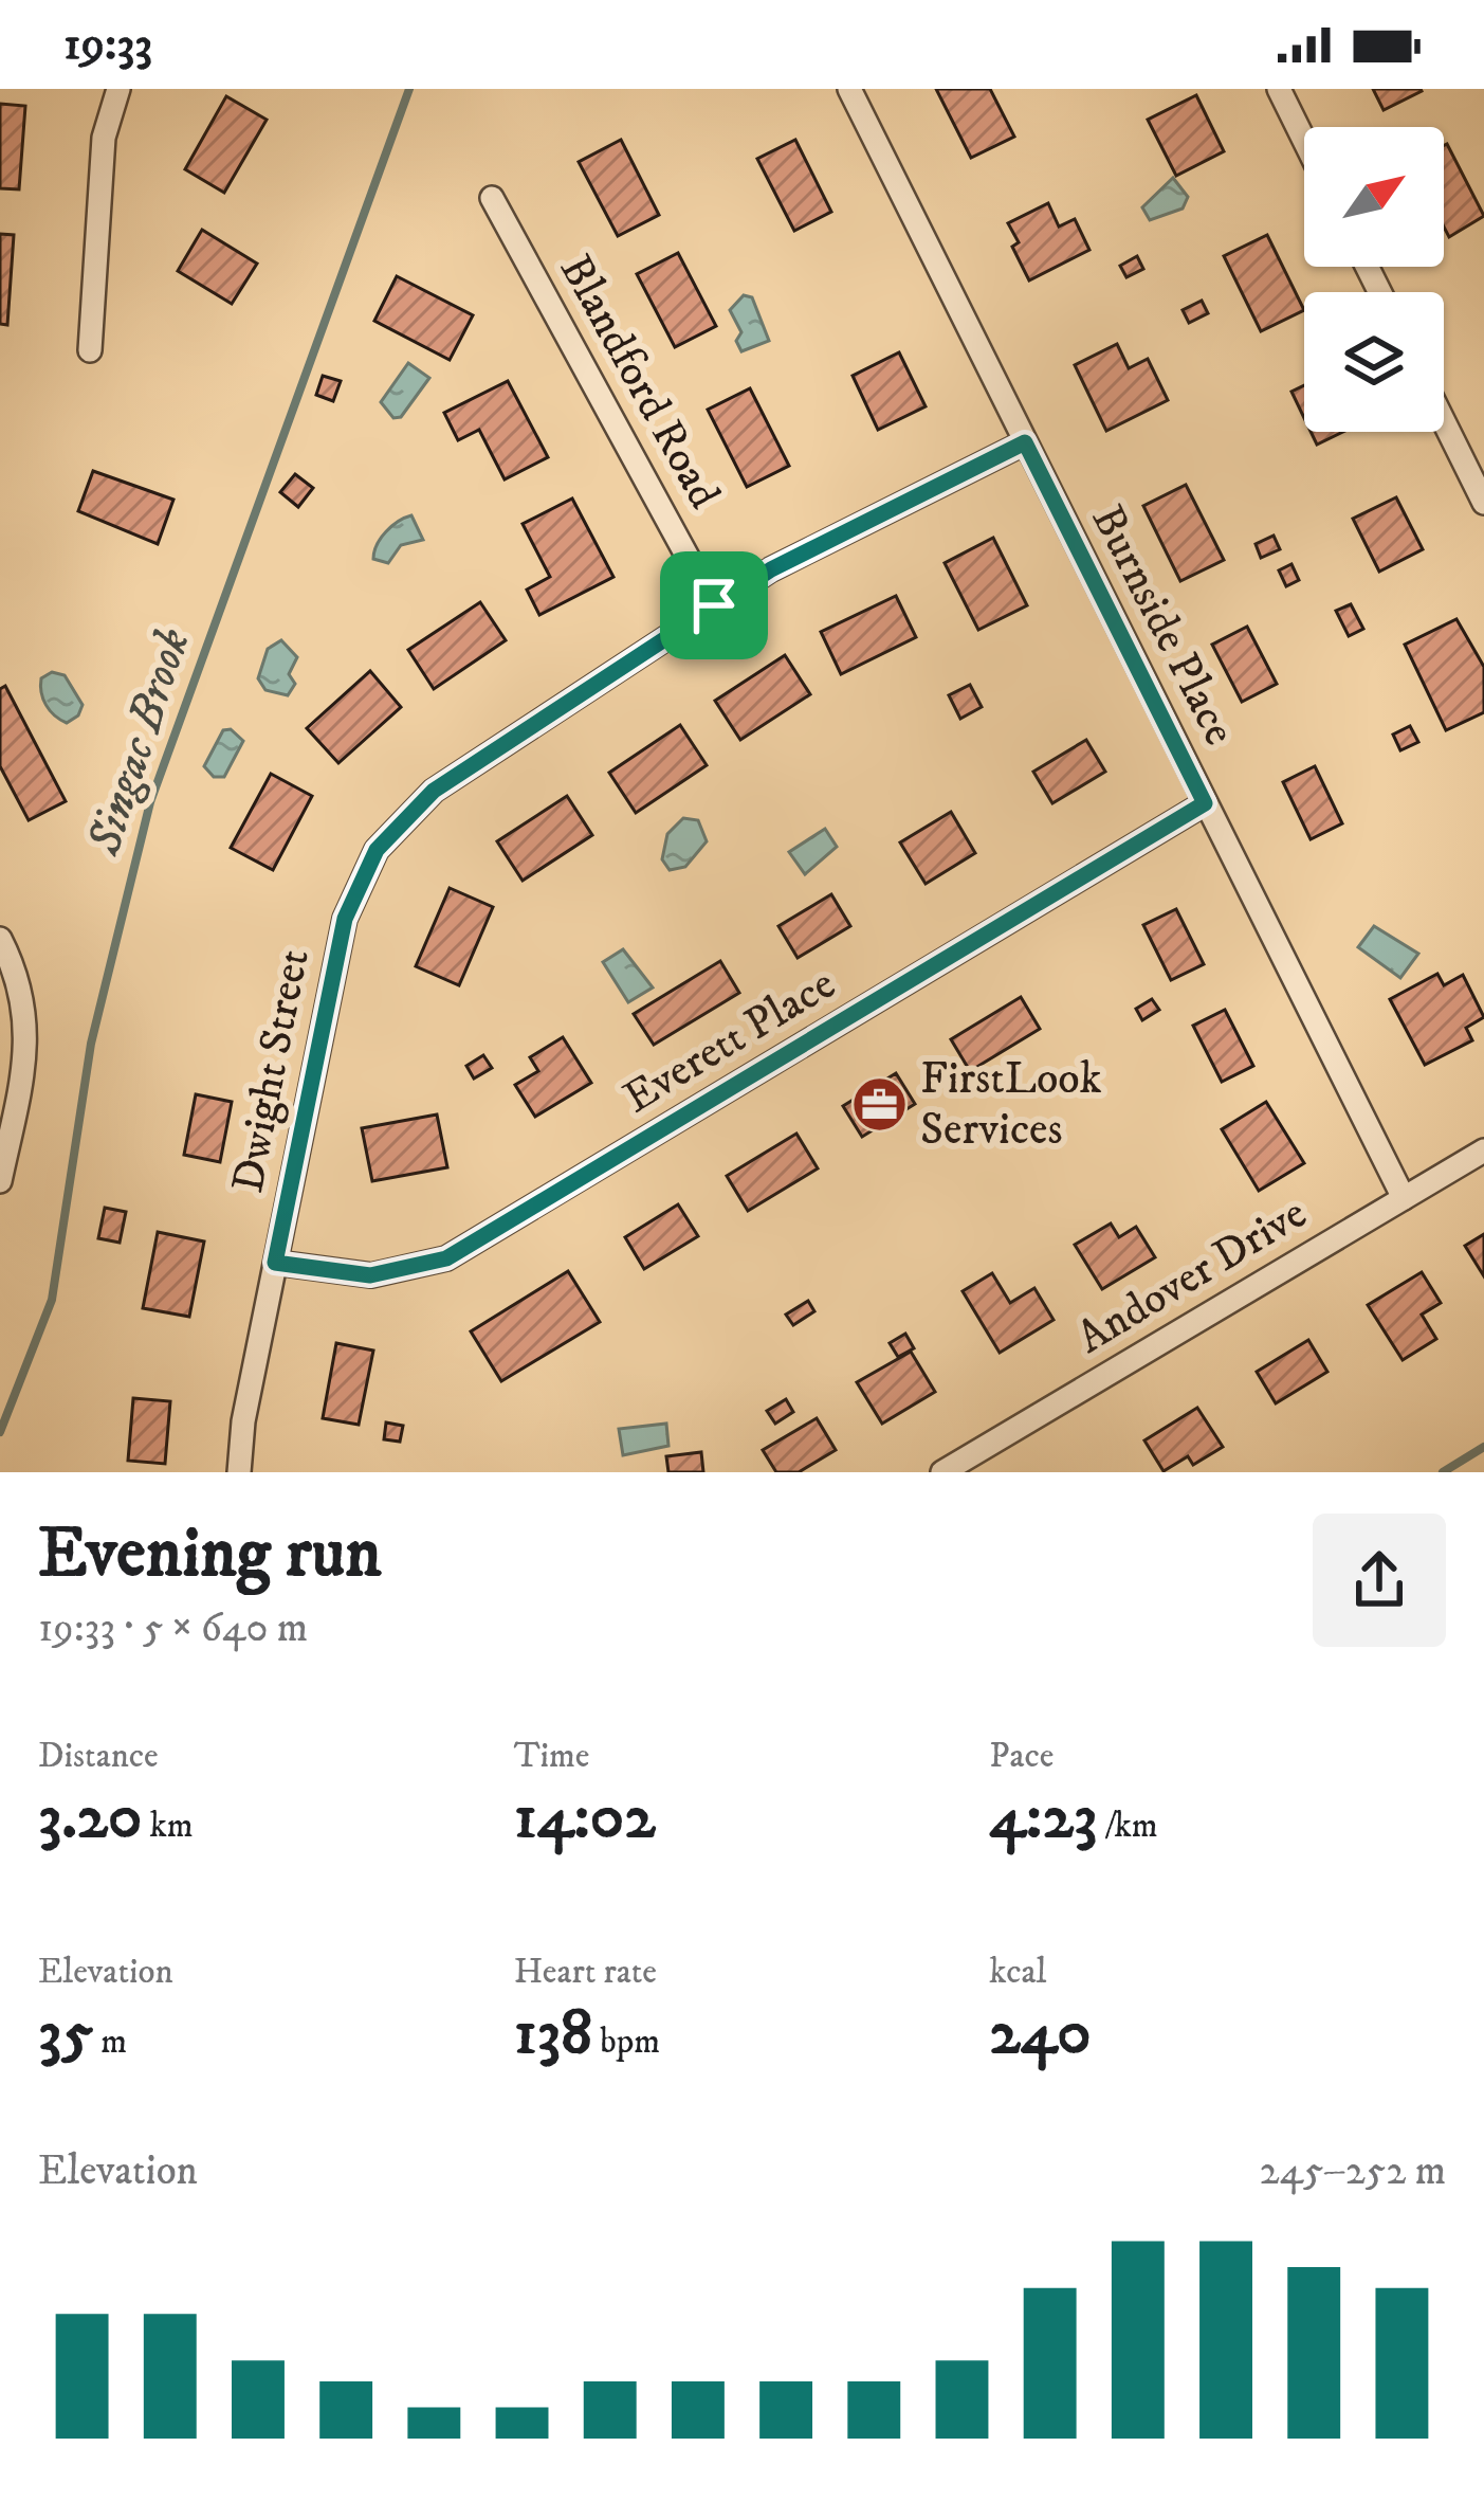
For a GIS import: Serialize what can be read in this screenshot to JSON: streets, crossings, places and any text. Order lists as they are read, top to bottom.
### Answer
{
  "streets": {
    "street": [
      "Blandford Road",
      "Burnside Place",
      "Everett Place",
      "Dwight Street",
      "Andover Drive"
    ]
  },
  "crossings": [
    ["Blandford Road", "Dwight Street"],
    ["Burnside Place", "Everett Place"],
    ["Burnside Place", "Dwight Street"],
    ["Burnside Place", "Andover Drive"],
    ["Everett Place", "Dwight Street"]
  ],
  "water": ["Singac Brook"],
  "places": {
    "office": ["FirstLook Services"]
  },
  "north": "top right",
  "page": {
    "status": "19:33",
    "heading": ["Evening run", "19:33 · 5 × 640 m"],
    "stats": [
      ["Distance", "3.20 km"],
      ["Time", "14:02"],
      ["Pace", "4:23 /km"],
      ["Elevation", "35 m"],
      ["Heart rate", "138 bpm"],
      ["kcal", "240"]
    ],
    "chart": ["Elevation", "245–252 m"]
  }
}
